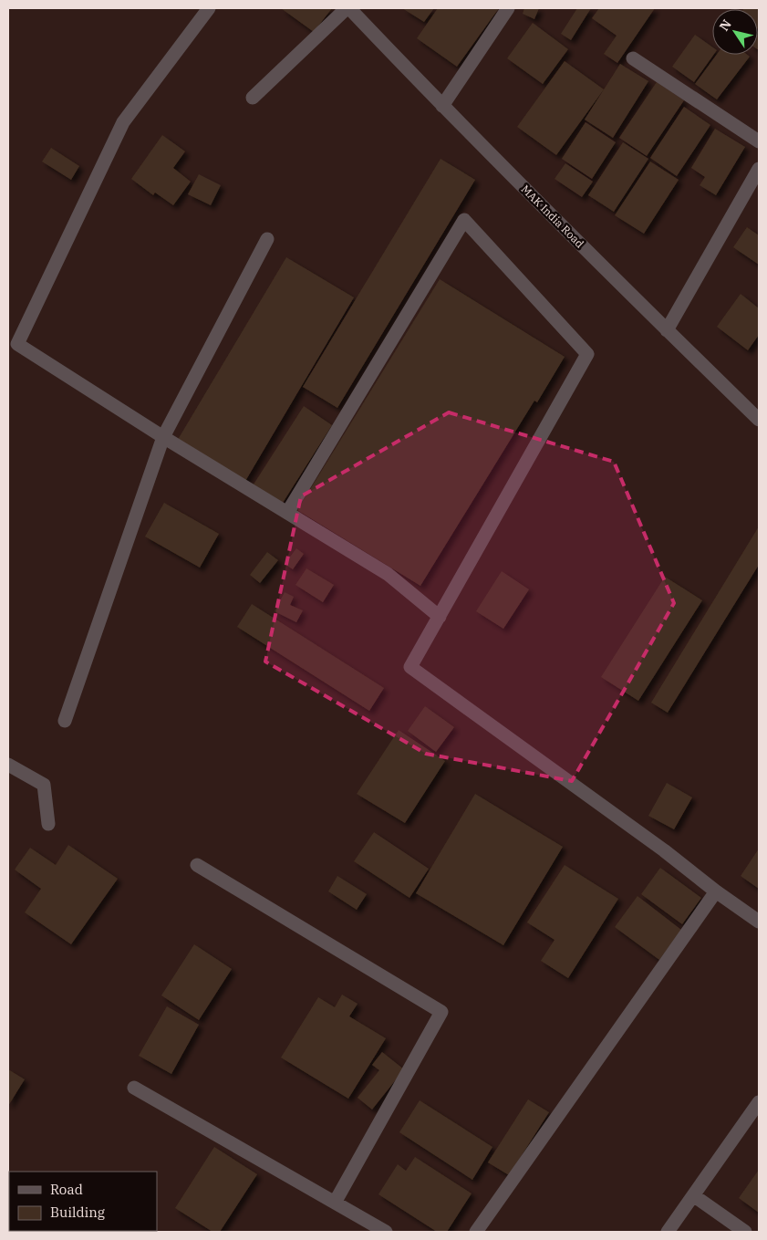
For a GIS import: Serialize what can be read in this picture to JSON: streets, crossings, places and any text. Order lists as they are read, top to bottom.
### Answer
{
  "streets": {
    "street": ["MAK India Road"]
  },
  "legend": ["Road", "Building"],
  "north": "top left"
}
